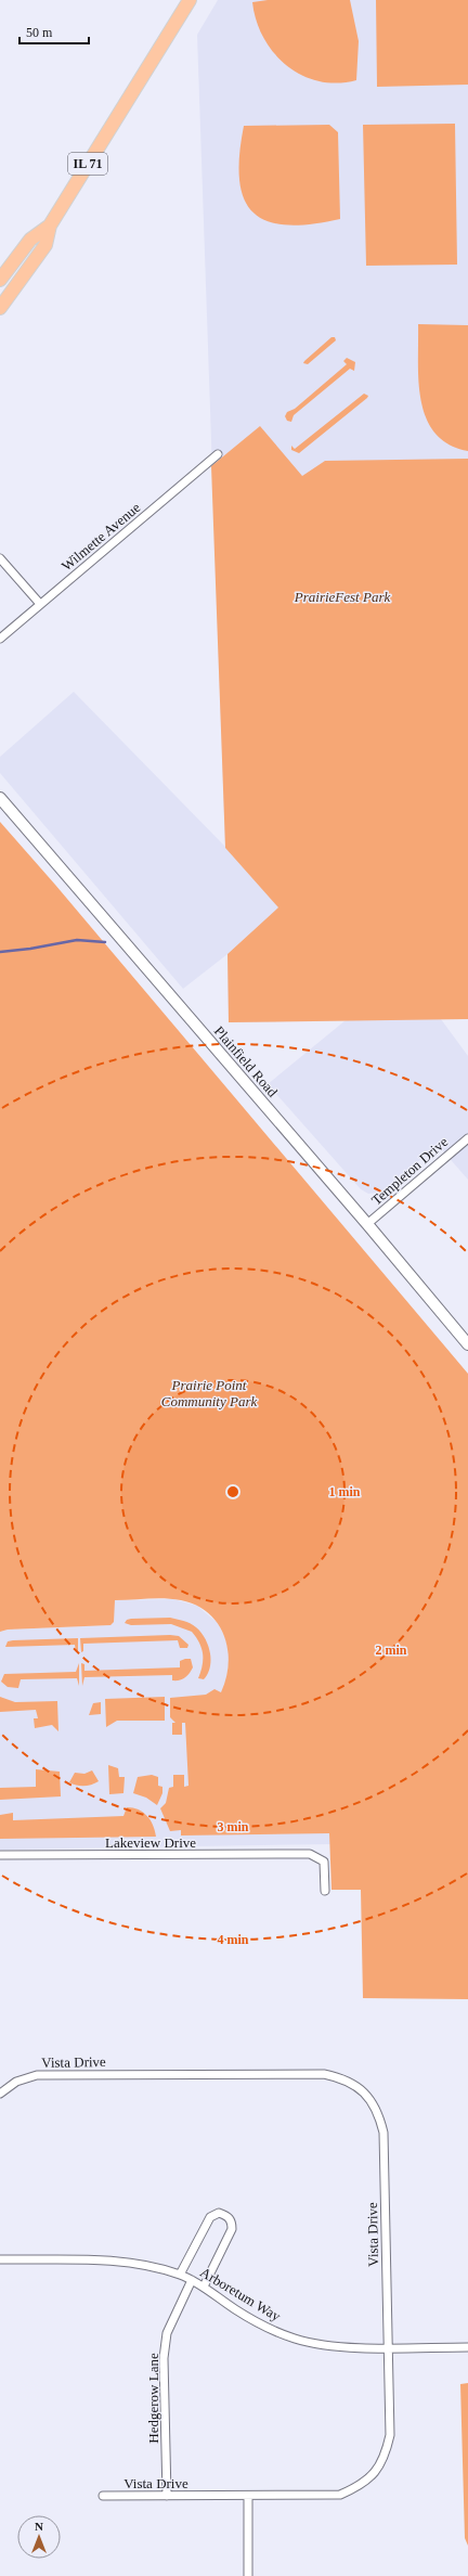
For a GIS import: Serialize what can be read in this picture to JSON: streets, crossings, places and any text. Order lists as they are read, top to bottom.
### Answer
{
  "streets": {
    "main road": ["IL 71", "Plainfield Road"],
    "street": [
      "Wilmette Avenue",
      "Templeton Drive",
      "Lakeview Drive",
      "Vista Drive",
      "Arboretum Way",
      "Hedgerow Lane"
    ]
  },
  "crossings": [
    ["Plainfield Road", "Templeton Drive"],
    ["Vista Drive", "Arboretum Way"],
    ["Vista Drive", "Hedgerow Lane"],
    ["Arboretum Way", "Hedgerow Lane"]
  ],
  "parks": ["PrairieFest Park", "Prairie Point Community Park"],
  "scale_bar": "50 m",
  "north": "top",
  "rings": [
    "1 min",
    "2 min",
    "3 min",
    "4 min"
  ]
}
